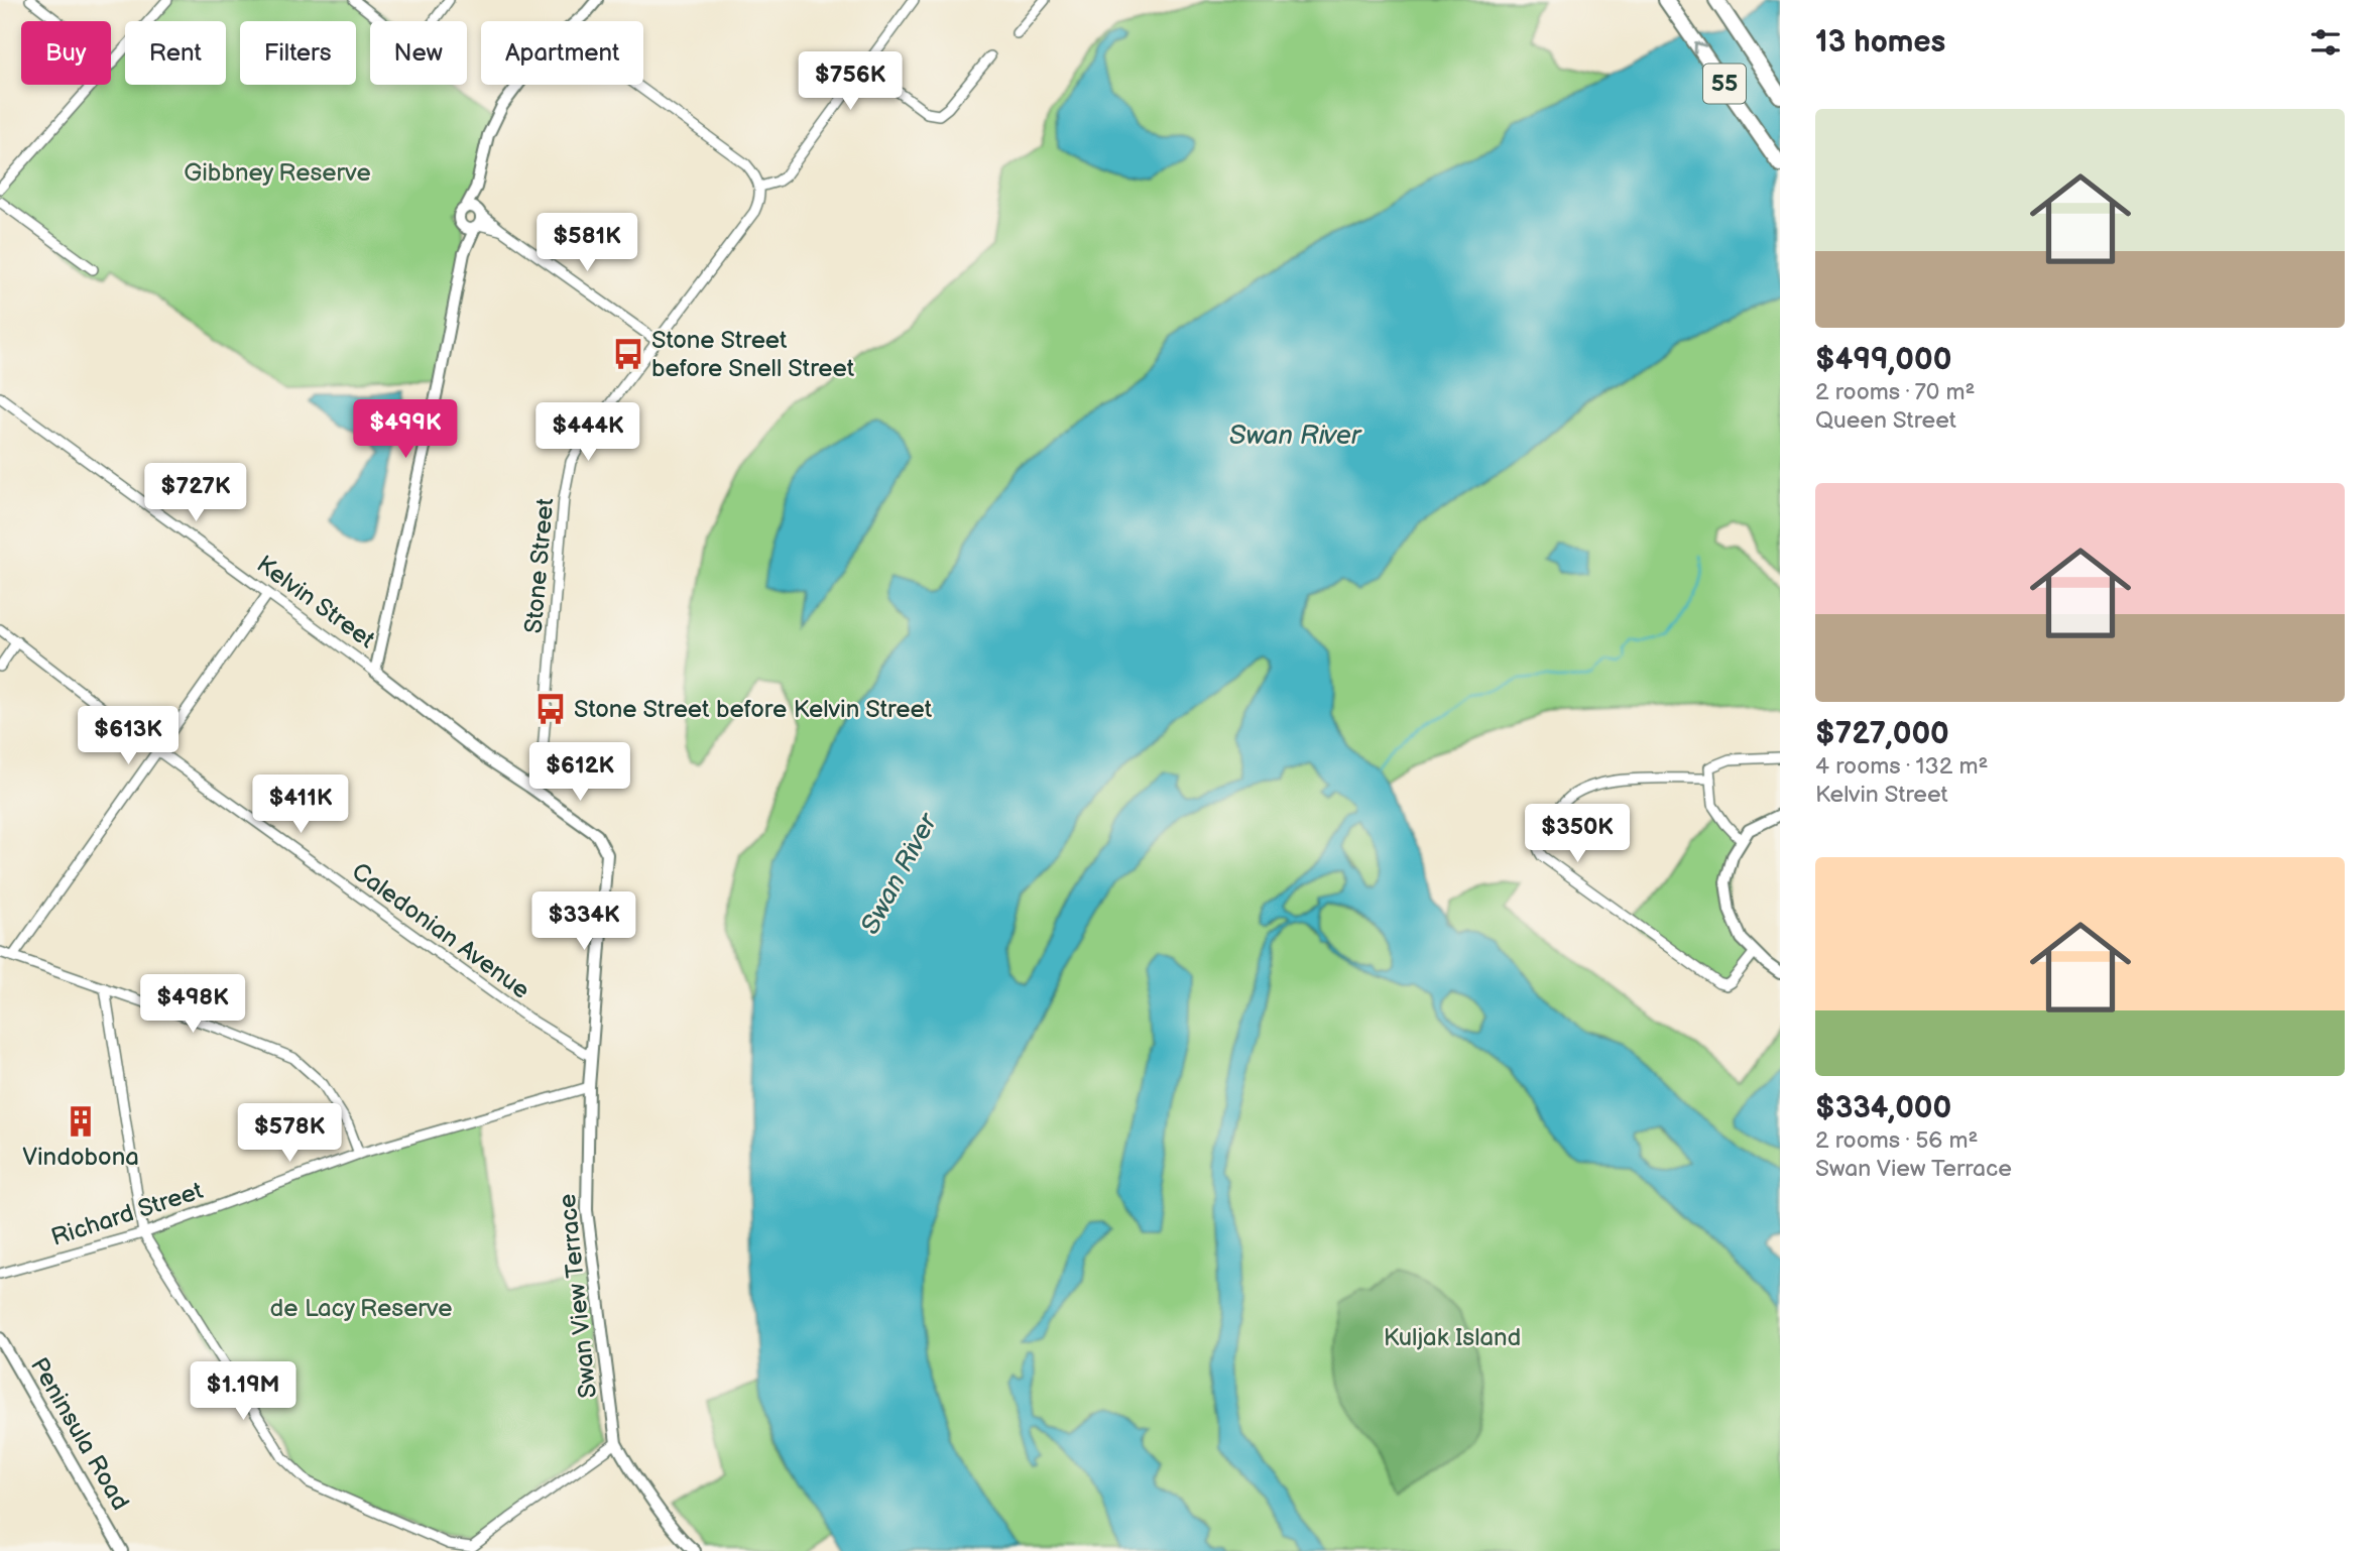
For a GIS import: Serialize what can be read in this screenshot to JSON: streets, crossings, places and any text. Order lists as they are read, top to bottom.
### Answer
{
  "streets": {
    "main road": ["55"],
    "street": [
      "Stone Street",
      "Kelvin Street",
      "Caledonian Avenue",
      "Richard Street",
      "Swan View Terrace",
      "Peninsula Road"
    ]
  },
  "crossings": [
    ["Stone Street", "Kelvin Street"],
    ["Kelvin Street", "Swan View Terrace"],
    ["Caledonian Avenue", "Swan View Terrace"],
    ["Richard Street", "Swan View Terrace"]
  ],
  "water": ["Swan River"],
  "parks": ["Gibbney Reserve", "de Lacy Reserve", "Kuljak Island"],
  "places": {
    "bus stop": ["Stone Street before Snell Street", "Stone Street before Kelvin Street"],
    "building": ["Vindobona"]
  },
  "page": {
    "heading": "13 homes",
    "chip": [
      "Buy",
      "Rent",
      "Filters",
      "New",
      "Apartment"
    ],
    "price": [
      "$756K",
      "$581K",
      "$499K",
      "$444K",
      "$727K",
      "$613K",
      "$612K",
      "$411K",
      "$350K",
      "$334K",
      "$498K",
      "$578K",
      "$1.19M"
    ],
    "list": [
      {
        "name": "$499,000",
        "note": "2 rooms · 70 m² · Queen Street"
      },
      {
        "name": "$727,000",
        "note": "4 rooms · 132 m² · Kelvin Street"
      },
      {
        "name": "$334,000",
        "note": "2 rooms · 56 m² · Swan View Terrace"
      }
    ]
  }
}
